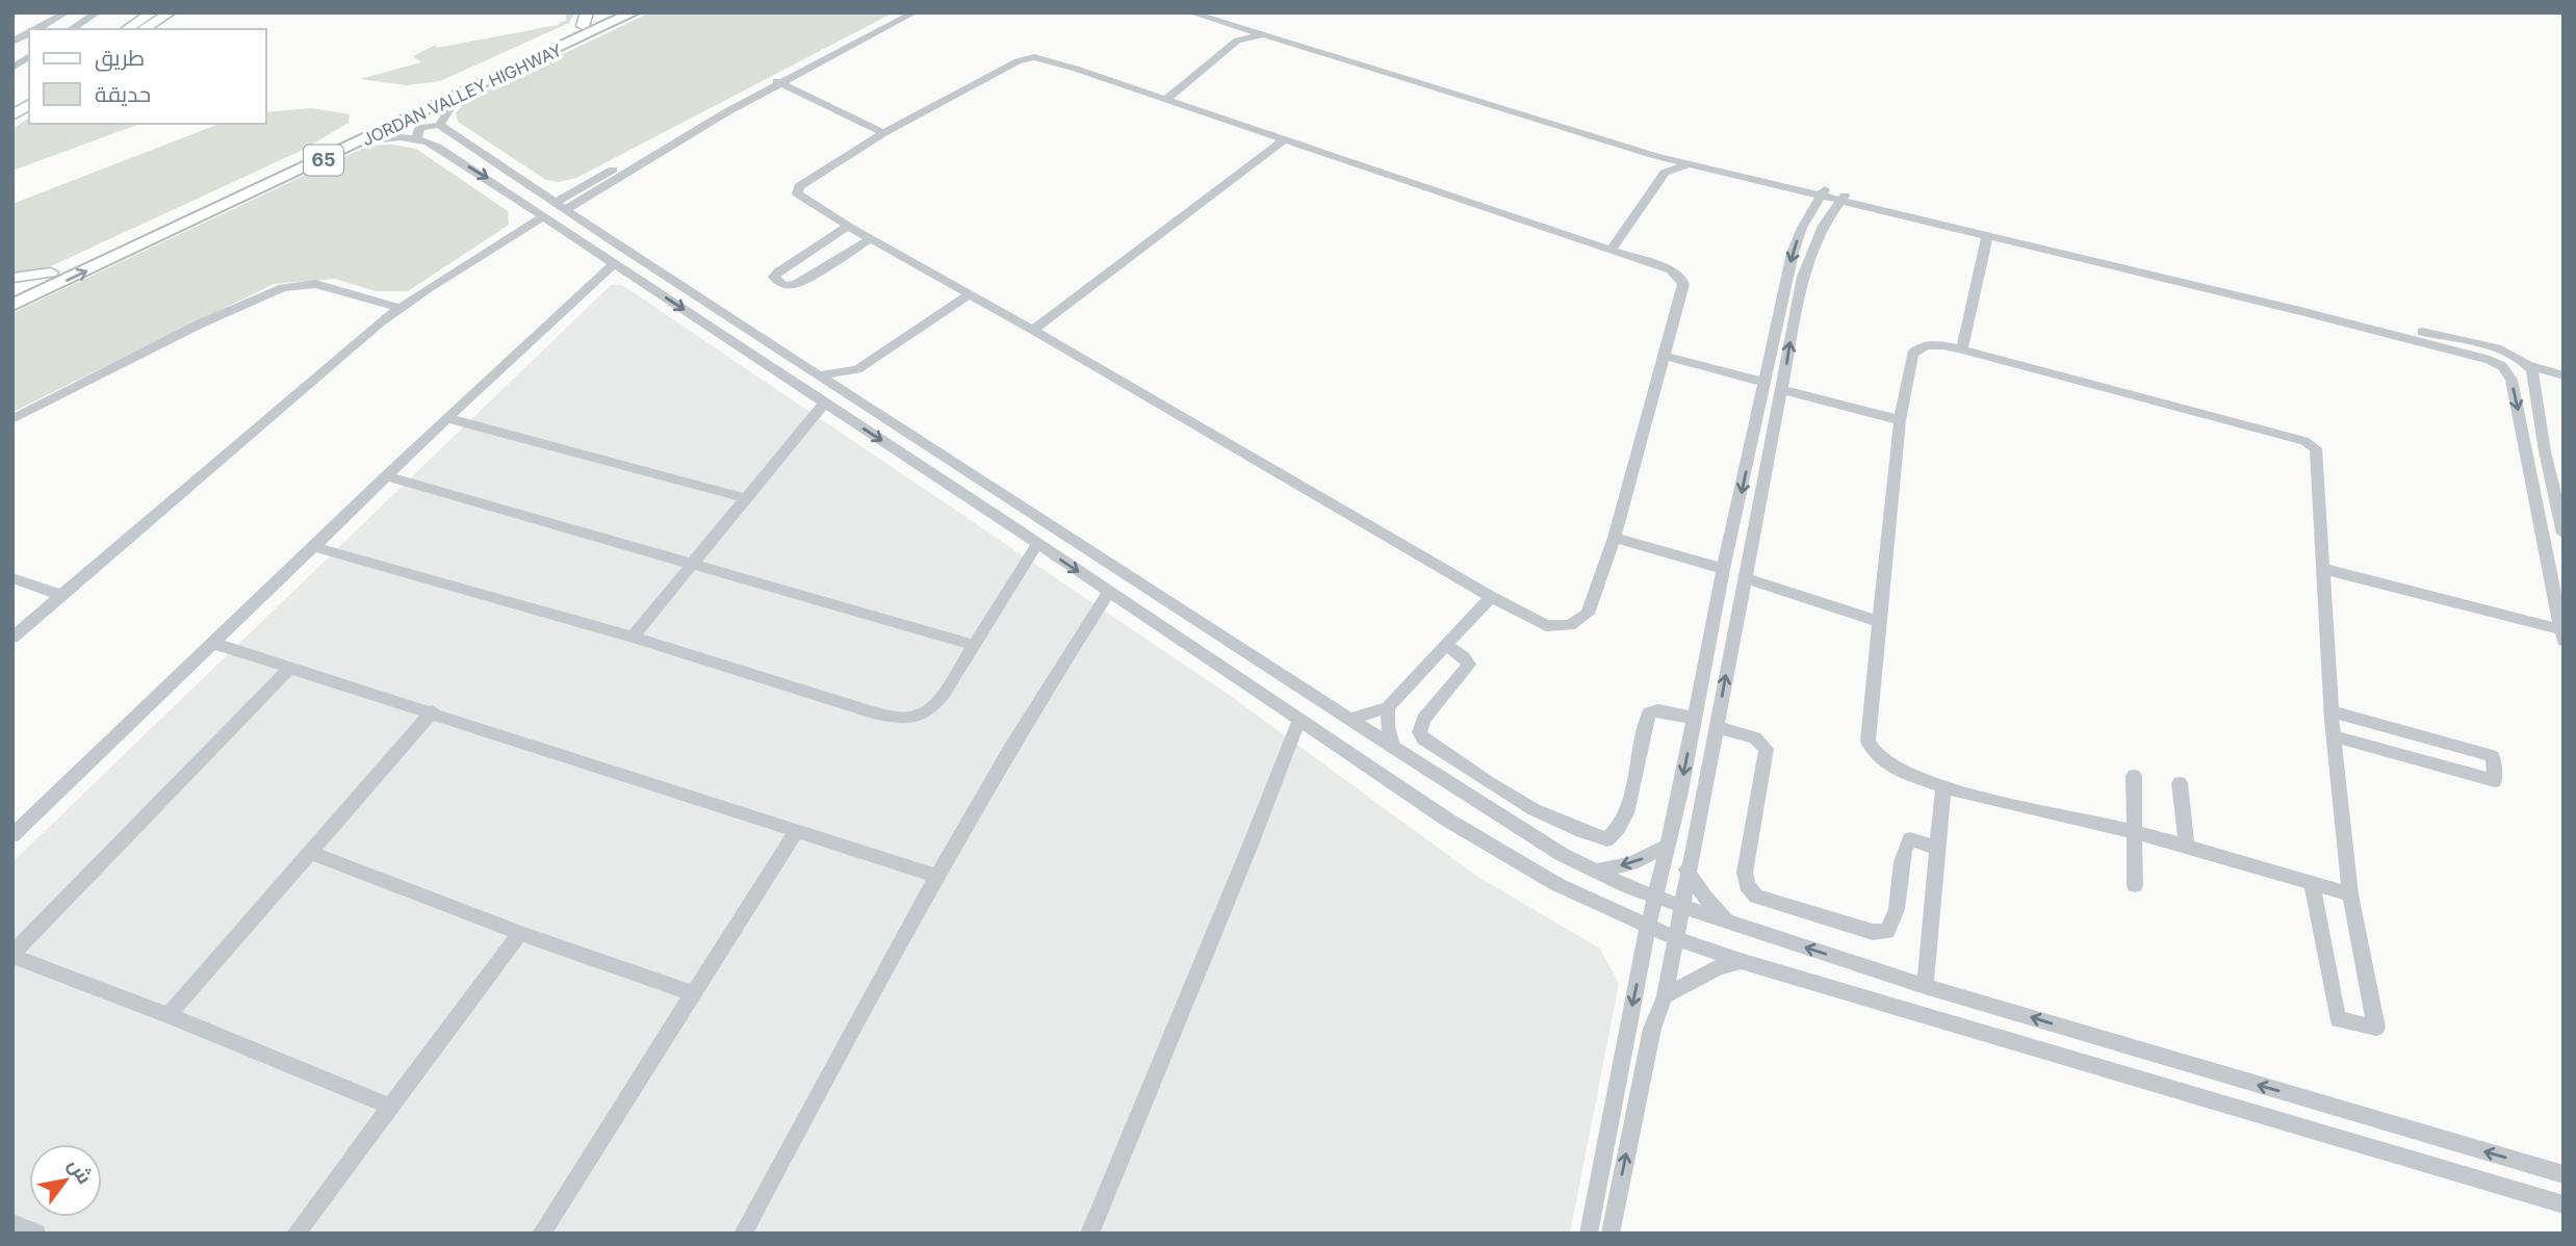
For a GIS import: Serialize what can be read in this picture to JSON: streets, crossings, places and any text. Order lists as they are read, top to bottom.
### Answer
{
  "streets": {
    "highway": ["JORDAN VALLEY HIGHWAY", "65"]
  },
  "legend": ["طريق", "حديقة"],
  "north": "top right"
}
